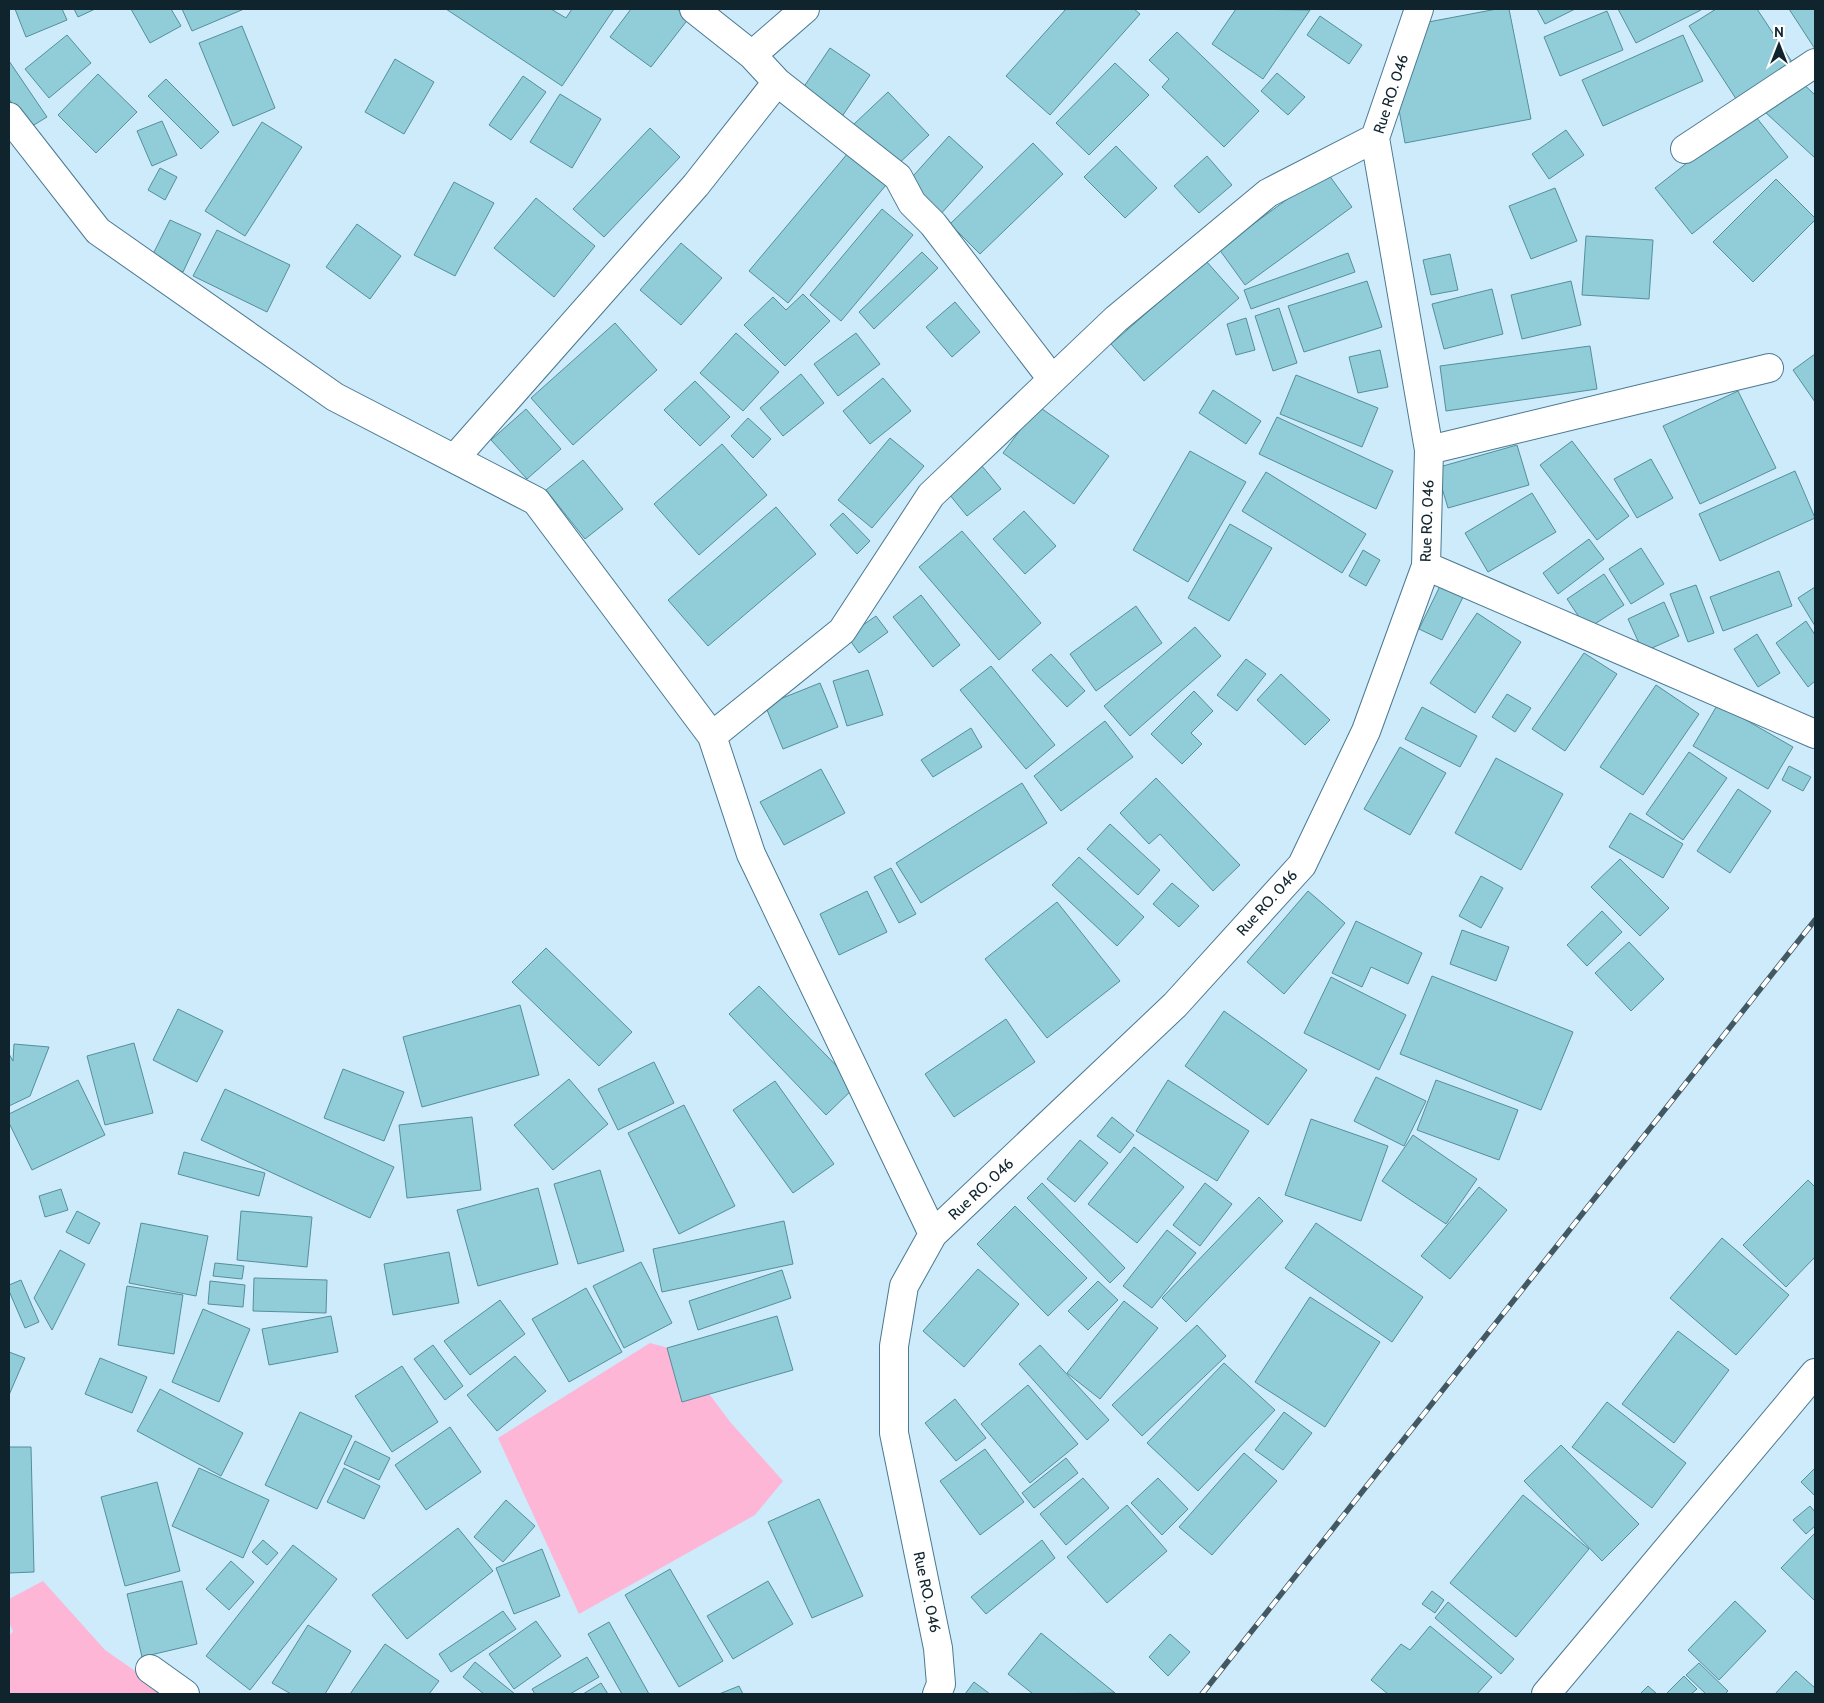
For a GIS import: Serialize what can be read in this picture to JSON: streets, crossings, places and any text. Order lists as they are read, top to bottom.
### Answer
{
  "streets": {
    "street": ["Rue RO. 046"]
  },
  "north": "top"
}
